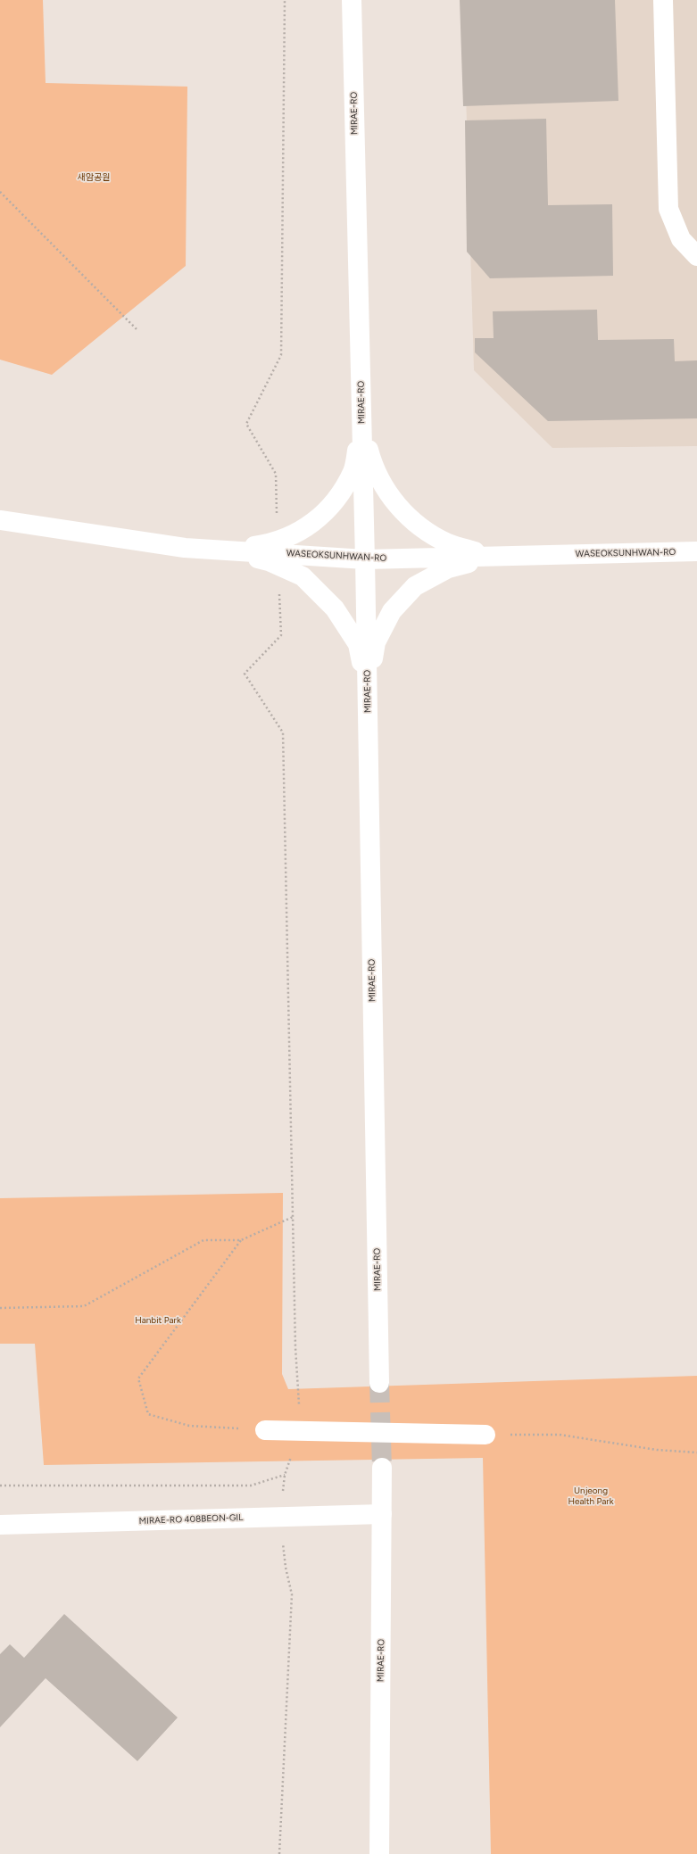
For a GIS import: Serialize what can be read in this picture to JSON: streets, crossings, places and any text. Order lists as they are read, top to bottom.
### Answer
{
  "streets": {
    "main road": ["MIRAE-RO", "WASEOKSUNHWAN-RO", "MIRAE-RO 408BEON-GIL"]
  },
  "crossings": [
    ["MIRAE-RO", "WASEOKSUNHWAN-RO"],
    ["MIRAE-RO", "MIRAE-RO 408BEON-GIL"]
  ],
  "parks": ["새암공원", "Hanbit Park", "Unjeong Health Park"]
}
